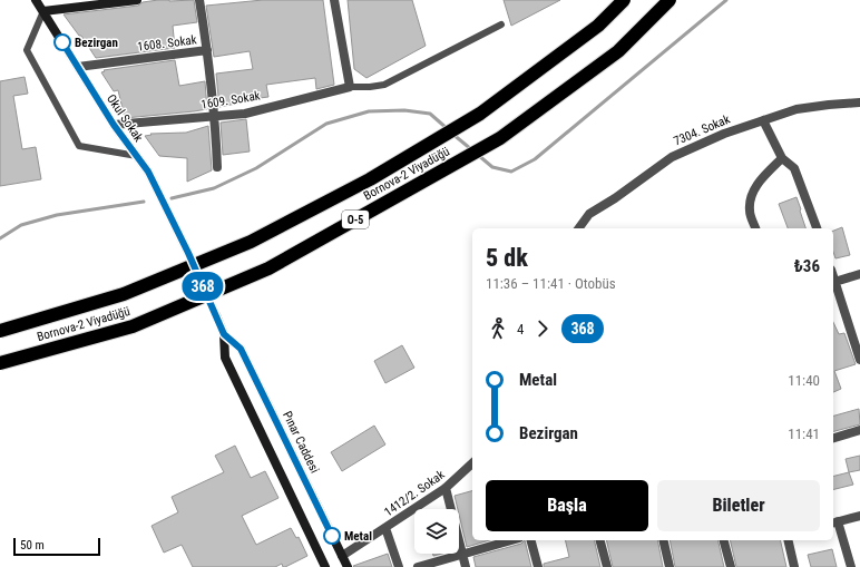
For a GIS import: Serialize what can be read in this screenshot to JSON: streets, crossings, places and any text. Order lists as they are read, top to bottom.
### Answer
{
  "streets": {
    "highway": ["Bornova-2 Viyadüğü", "O-5"],
    "main road": ["Okul Sokak", "Pınar Caddesi"],
    "street": [
      "1608. Sokak",
      "1609. Sokak",
      "7304. Sokak",
      "1412/2. Sokak"
    ]
  },
  "crossings": [
    ["1608. Sokak", "Okul Sokak"],
    ["1609. Sokak", "Okul Sokak"],
    ["Pınar Caddesi", "1412/2. Sokak"]
  ],
  "places": ["Bezirgan", "Metal"],
  "lines": ["bus line 368"],
  "scale_bar": "50 m",
  "page": {
    "on_map": "368",
    "heading": ["5 dk", "11:36 – 11:41 · Otobüs", "₺36"],
    "legs": ["4", "368"],
    "list": [
      {
        "name": "Metal",
        "value": "11:40"
      },
      {
        "name": "Bezirgan",
        "value": "11:41"
      }
    ],
    "buttons": ["Başla", "Biletler"],
    "scale": "50 m"
  }
}
